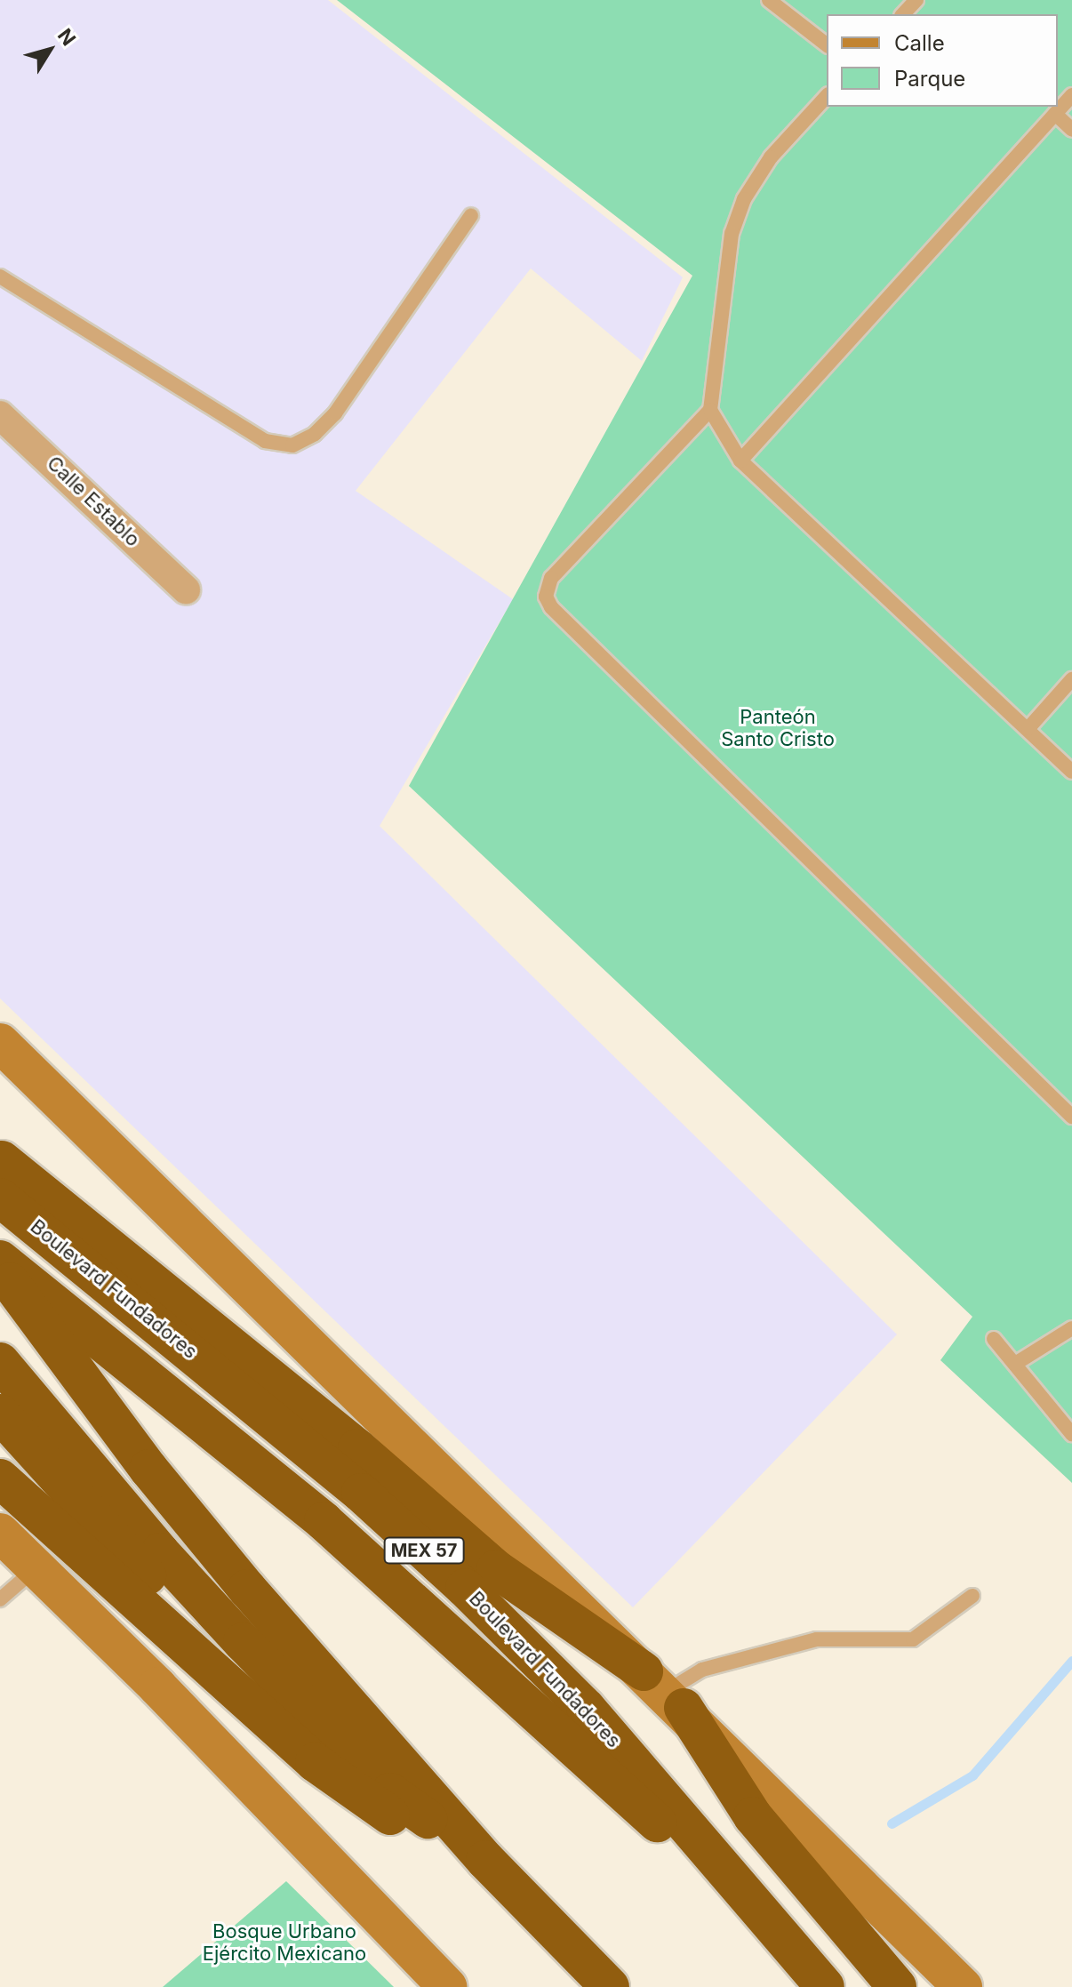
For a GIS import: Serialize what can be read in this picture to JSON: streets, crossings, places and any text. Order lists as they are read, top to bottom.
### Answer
{
  "streets": {
    "highway": ["Boulevard Fundadores", "MEX 57"],
    "street": ["Calle Establo"]
  },
  "parks": ["Panteón Santo Cristo", "Bosque Urbano Ejército Mexicano"],
  "legend": ["Calle", "Parque"],
  "north": "top right"
}
